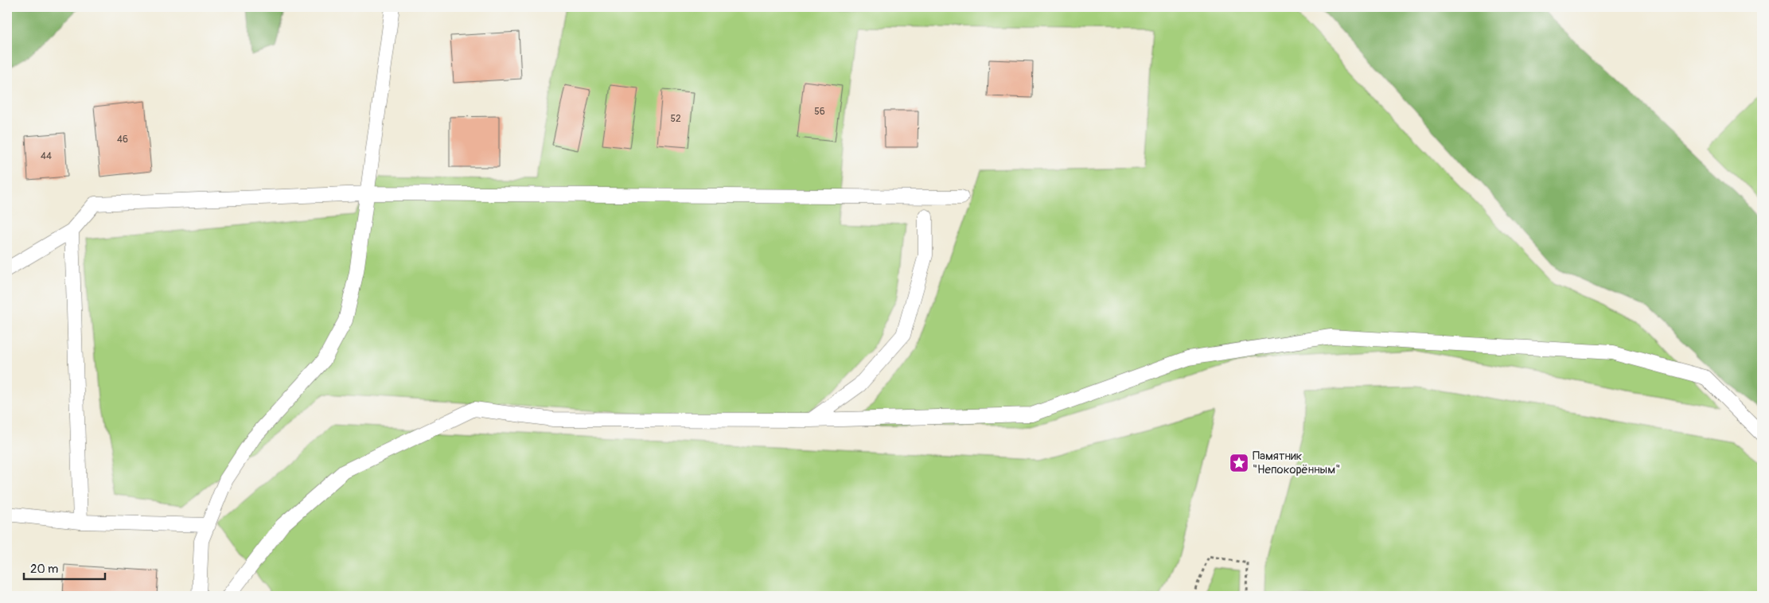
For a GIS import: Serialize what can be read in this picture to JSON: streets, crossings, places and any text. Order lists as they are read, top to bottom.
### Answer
{
  "places": {
    "place": ["Памятник \"Непокорённым\""]
  },
  "house_numbers": [
    "56",
    "52",
    "46",
    "44"
  ],
  "scale_bar": "20 m"
}
